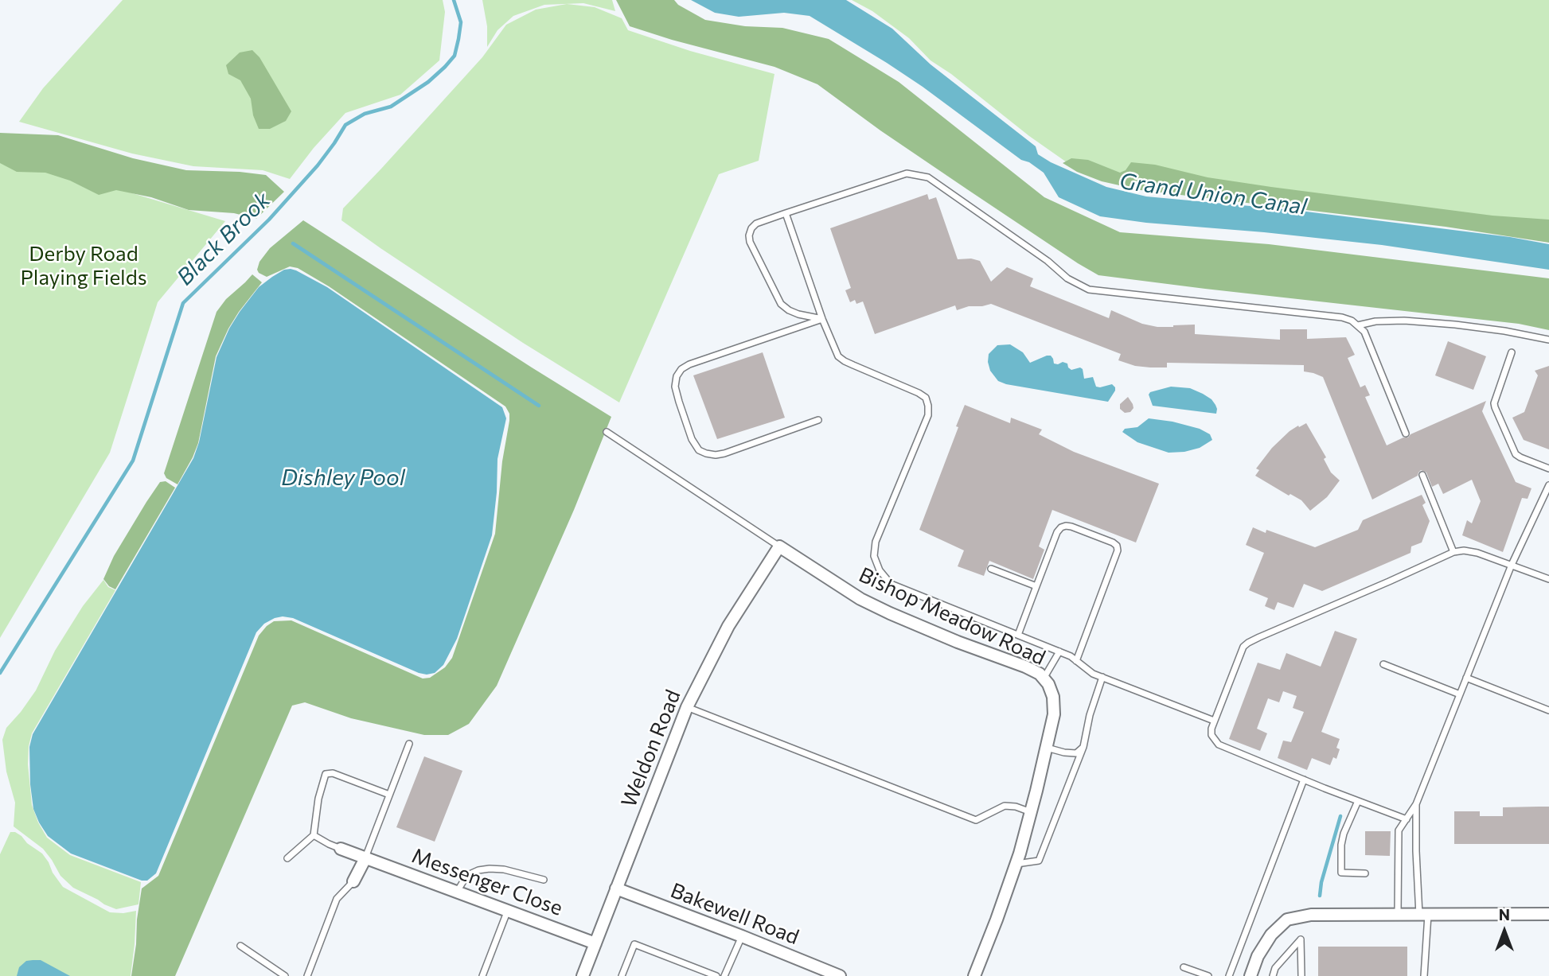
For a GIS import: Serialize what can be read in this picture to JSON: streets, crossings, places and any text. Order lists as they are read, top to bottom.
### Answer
{
  "streets": {
    "street": [
      "Bishop Meadow Road",
      "Weldon Road",
      "Messenger Close",
      "Bakewell Road"
    ]
  },
  "crossings": [
    ["Bishop Meadow Road", "Weldon Road"],
    ["Weldon Road", "Messenger Close"],
    ["Weldon Road", "Bakewell Road"]
  ],
  "water": ["Grand Union Canal", "Black Brook", "Dishley Pool"],
  "parks": ["Derby Road Playing Fields"],
  "north": "top"
}
